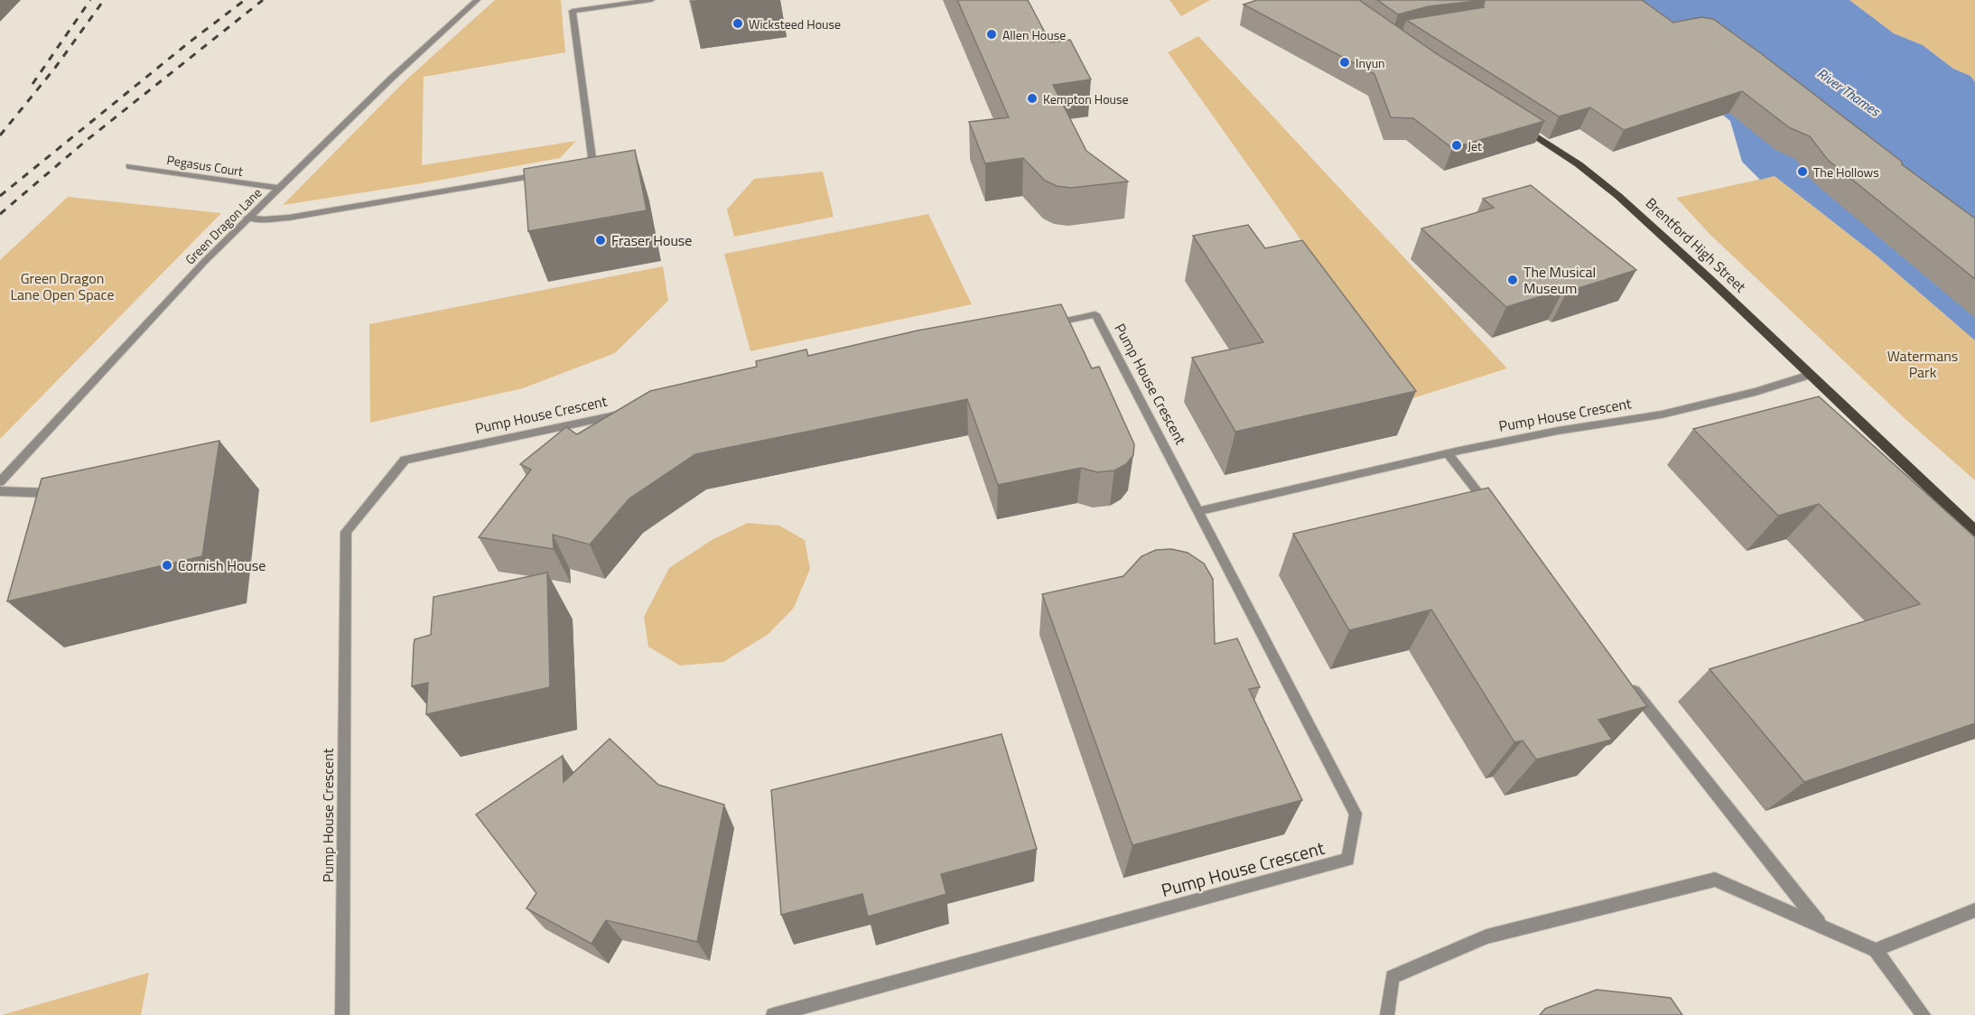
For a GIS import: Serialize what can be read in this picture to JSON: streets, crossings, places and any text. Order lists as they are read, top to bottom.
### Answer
{
  "streets": {
    "main road": ["Brentford High Street"],
    "street": ["Pegasus Court", "Green Dragon Lane", "Pump House Crescent"]
  },
  "crossings": [
    ["Pegasus Court", "Green Dragon Lane"],
    ["Brentford High Street", "Pump House Crescent"]
  ],
  "water": ["River Thames"],
  "parks": ["Green Dragon Lane Open Space", "Watermans Park"],
  "places": [
    "Wicksteed House",
    "Allen House",
    "Inyun",
    "Kempton House",
    "Jet",
    "The Hollows",
    "Fraser House",
    "The Musical Museum",
    "Cornish House"
  ]
}
